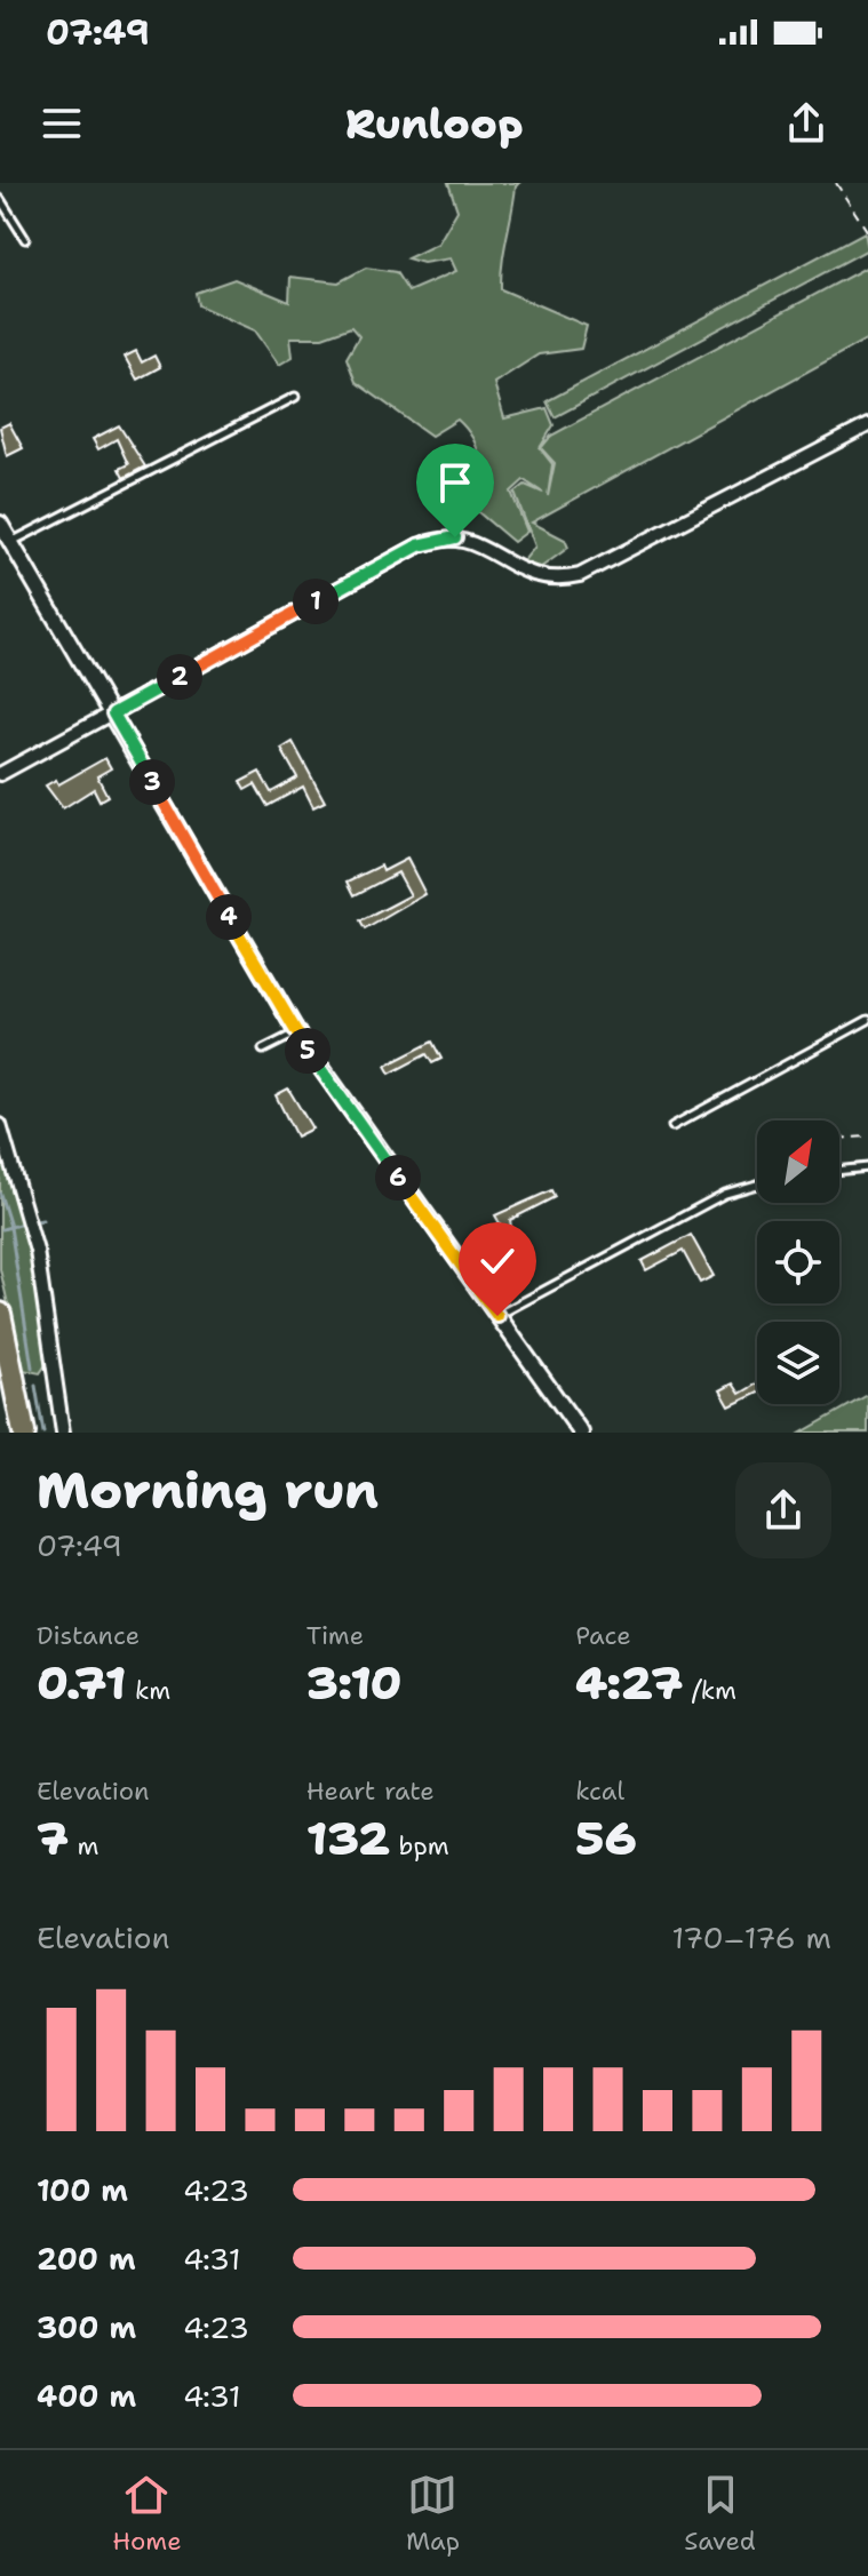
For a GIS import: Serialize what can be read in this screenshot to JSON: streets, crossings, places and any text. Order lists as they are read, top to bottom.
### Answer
{
  "north": "top right",
  "page": {
    "status": "07:49",
    "header": "Runloop",
    "pins": [
      "1",
      "2",
      "3",
      "4",
      "5",
      "6"
    ],
    "heading": ["Morning run", "07:49"],
    "stats": [
      ["Distance", "0.71 km"],
      ["Time", "3:10"],
      ["Pace", "4:27 /km"],
      ["Elevation", "7 m"],
      ["Heart rate", "132 bpm"],
      ["kcal", "56"]
    ],
    "chart": ["Elevation", "170–176 m"],
    "list": [
      {
        "name": "100 m",
        "note": "4:23"
      },
      {
        "name": "200 m",
        "note": "4:31"
      },
      {
        "name": "300 m",
        "note": "4:23"
      },
      {
        "name": "400 m",
        "note": "4:31"
      }
    ],
    "tabs": ["Home", "Map", "Saved"]
  }
}
